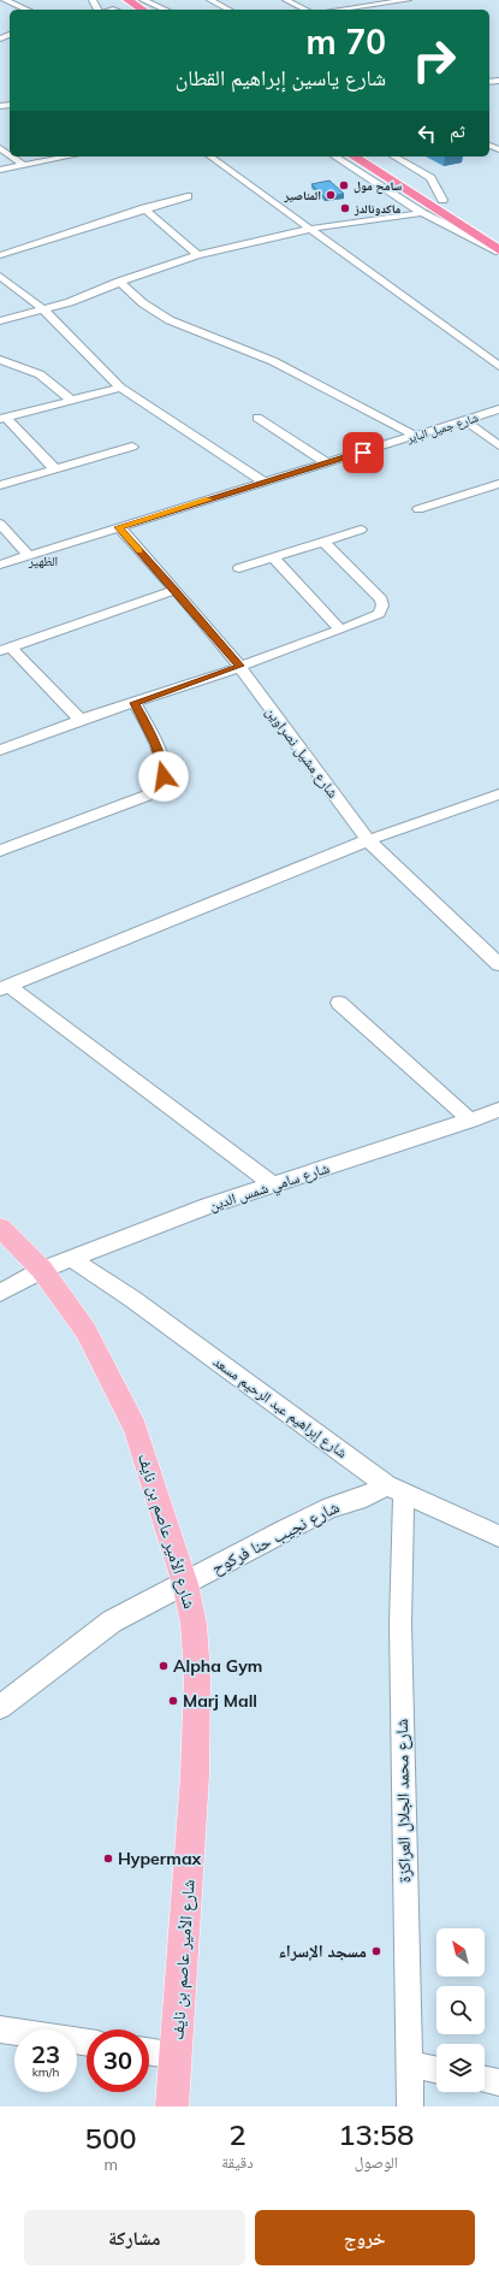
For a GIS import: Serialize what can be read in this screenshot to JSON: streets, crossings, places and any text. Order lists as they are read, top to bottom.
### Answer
{
  "streets": {
    "main road": ["شارع الأمير عاصم بن نايف"],
    "street": [
      "شارع جميل الباير",
      "شارع مشيل نصراوين",
      "شارع سامي شمس الدين",
      "شارع إبراهيم عبد الرحيم مسعد",
      "شارع نجيب حنا فركوح",
      "شارع محمد الجلال العراكزة"
    ]
  },
  "crossings": [
    ["شارع جميل الباير", "شارع مشيل نصراوين"],
    ["شارع سامي شمس الدين", "شارع إبراهيم عبد الرحيم مسعد"],
    ["شارع سامي شمس الدين", "شارع الأمير عاصم بن نايف"],
    ["شارع إبراهيم عبد الرحيم مسعد", "شارع نجيب حنا فركوح"],
    ["شارع إبراهيم عبد الرحيم مسعد", "شارع محمد الجلال العراكزة"],
    ["شارع الأمير عاصم بن نايف", "شارع نجيب حنا فركوح"],
    ["شارع نجيب حنا فركوح", "شارع محمد الجلال العراكزة"]
  ],
  "districts": ["الظهير"],
  "places": [
    "سامح مول",
    "المناصير",
    "ماكدونالدز",
    "Alpha Gym",
    "Marj Mall",
    "Hypermax",
    "مسجد الإسراء"
  ],
  "north": "top left",
  "page": {
    "turn": ["70 m", "شارع ياسين إبراهيم القطان"],
    "then": "ثم",
    "speed": "23 km/h",
    "limit": "30",
    "eta": [
      "13:58",
      "الوصول",
      "2",
      "دقيقة",
      "500",
      "m"
    ],
    "buttons": ["خروج", "مشاركة"]
  }
}
